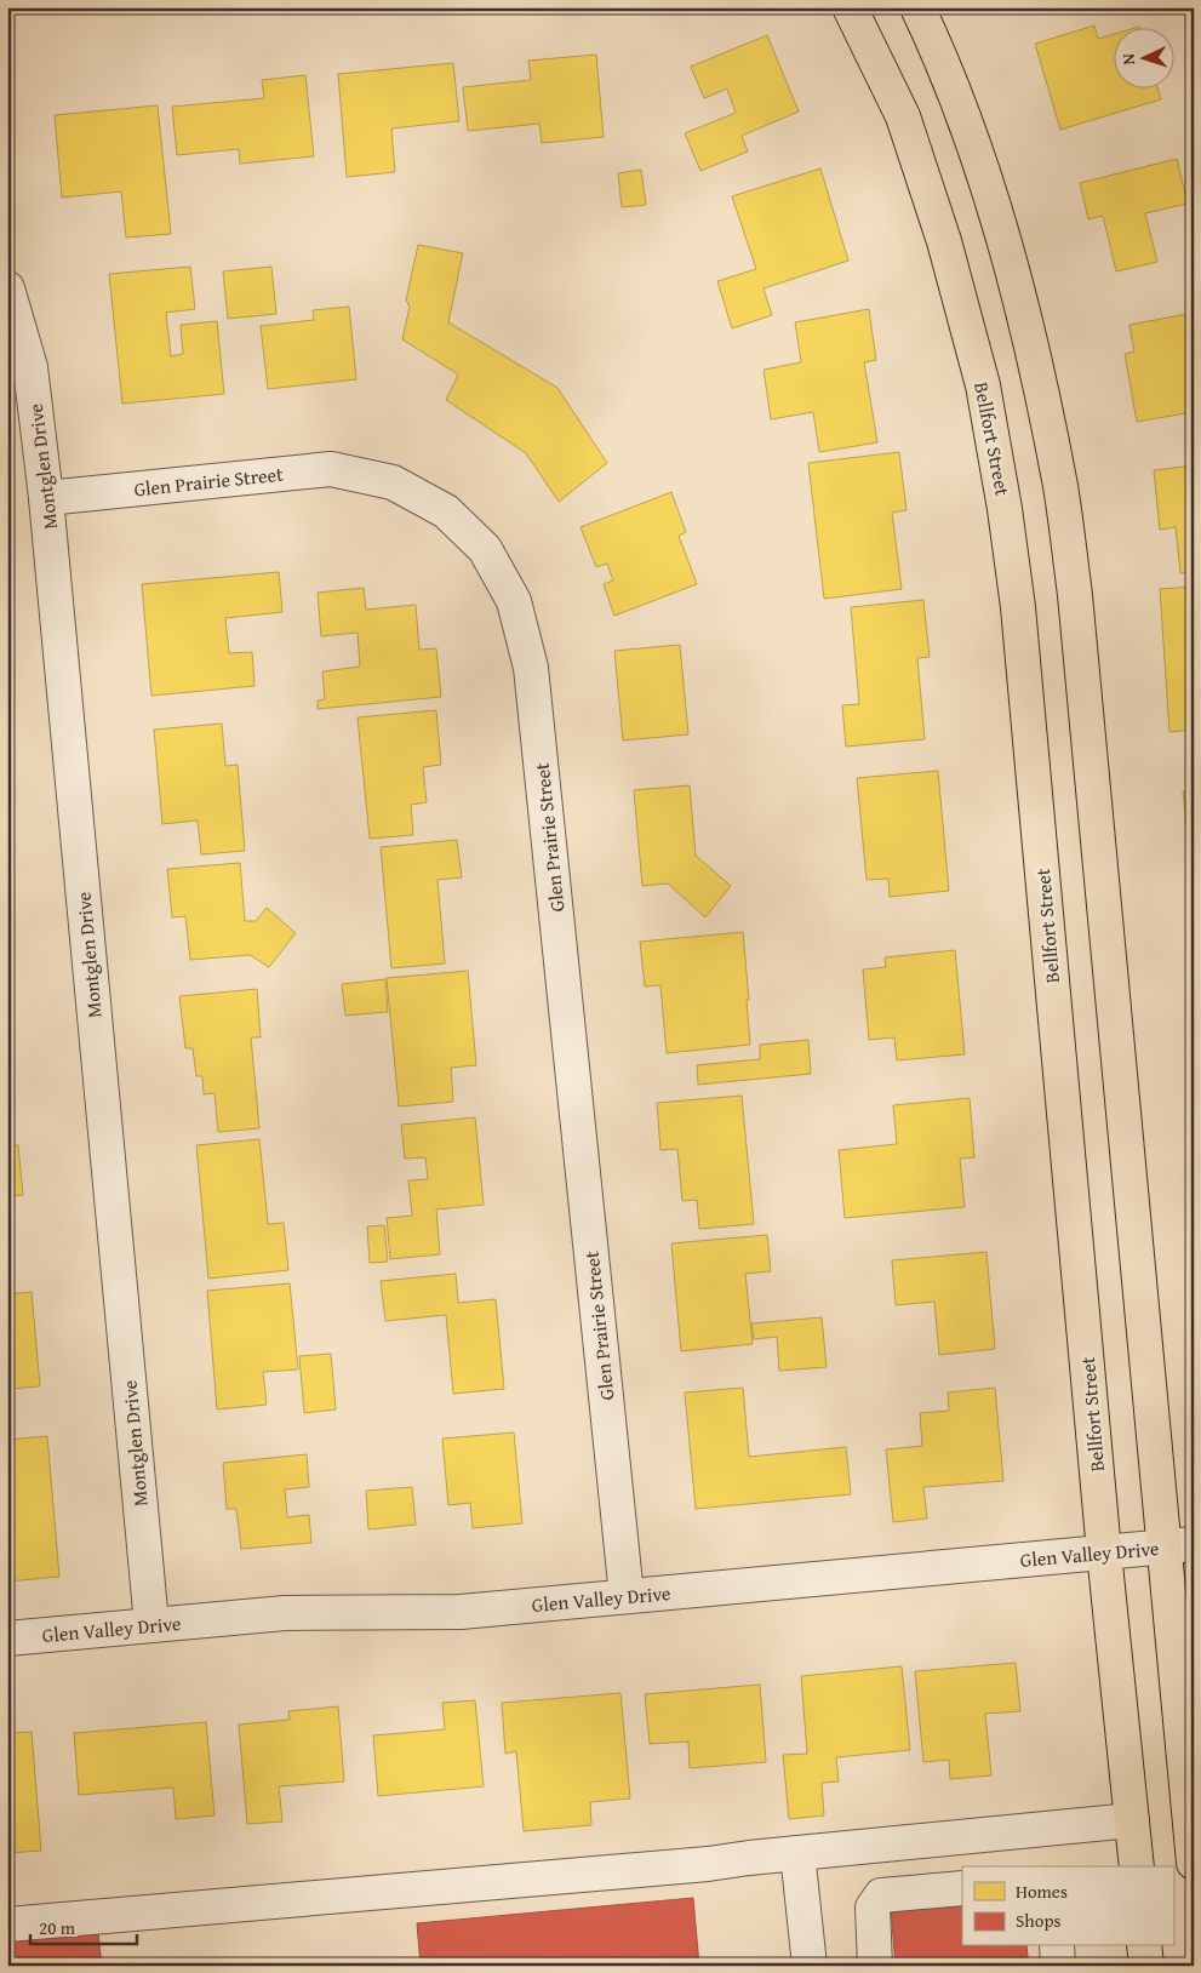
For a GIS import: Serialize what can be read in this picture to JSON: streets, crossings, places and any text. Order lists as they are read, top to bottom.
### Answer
{
  "streets": {
    "main road": ["Bellfort Street"],
    "street": ["Montglen Drive", "Glen Prairie Street", "Glen Valley Drive"]
  },
  "crossings": [
    ["Bellfort Street", "Glen Valley Drive"],
    ["Montglen Drive", "Glen Prairie Street"],
    ["Montglen Drive", "Glen Valley Drive"],
    ["Glen Prairie Street", "Glen Valley Drive"]
  ],
  "legend": ["Homes", "Shops"],
  "scale_bar": "20 m",
  "north": "left"
}
